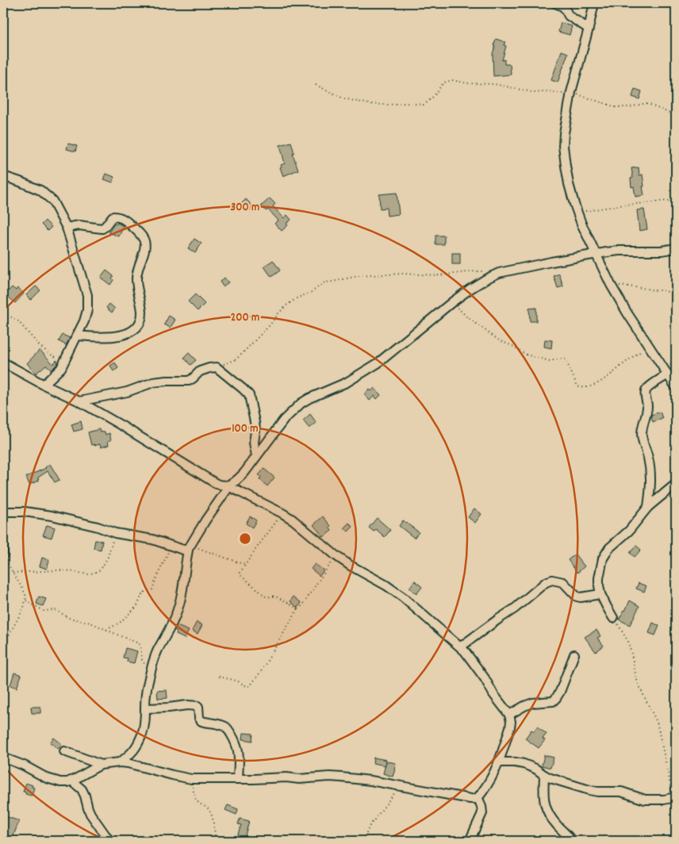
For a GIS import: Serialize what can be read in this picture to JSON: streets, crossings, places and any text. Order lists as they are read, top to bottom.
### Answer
{
  "rings": ["300 m", "200 m", "100 m"]
}
